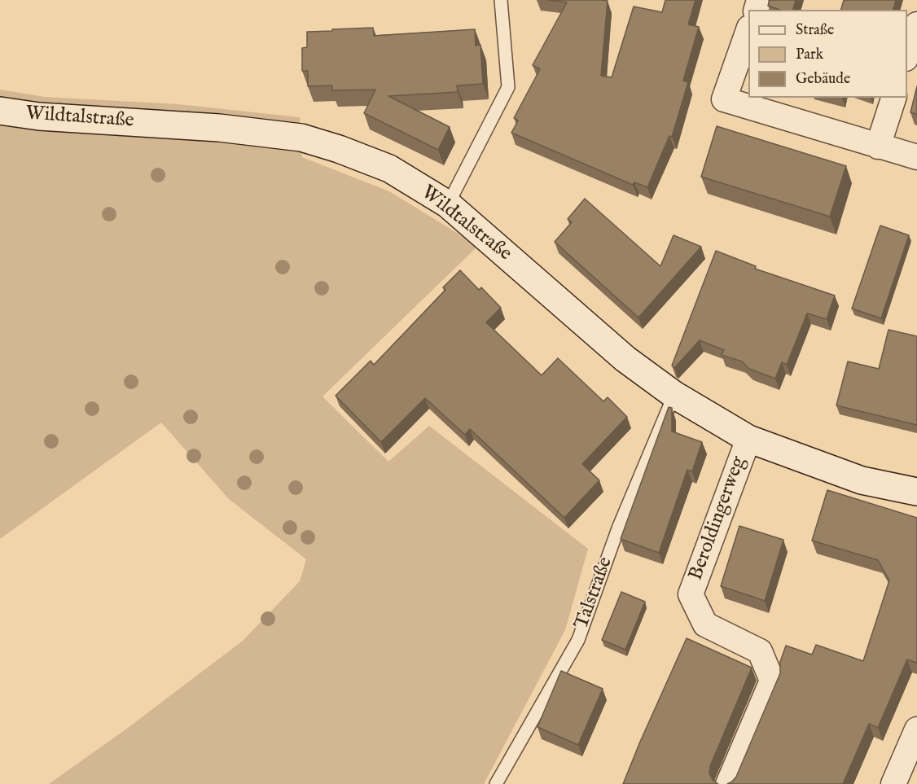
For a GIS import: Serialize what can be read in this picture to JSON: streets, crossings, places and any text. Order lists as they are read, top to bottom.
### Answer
{
  "streets": {
    "street": ["Wildtalstraße", "Beroldingerweg"],
    "lane": ["Talstraße"]
  },
  "crossings": [
    ["Wildtalstraße", "Beroldingerweg"],
    ["Wildtalstraße", "Talstraße"]
  ],
  "legend": ["Straße", "Park", "Gebäude"]
}
